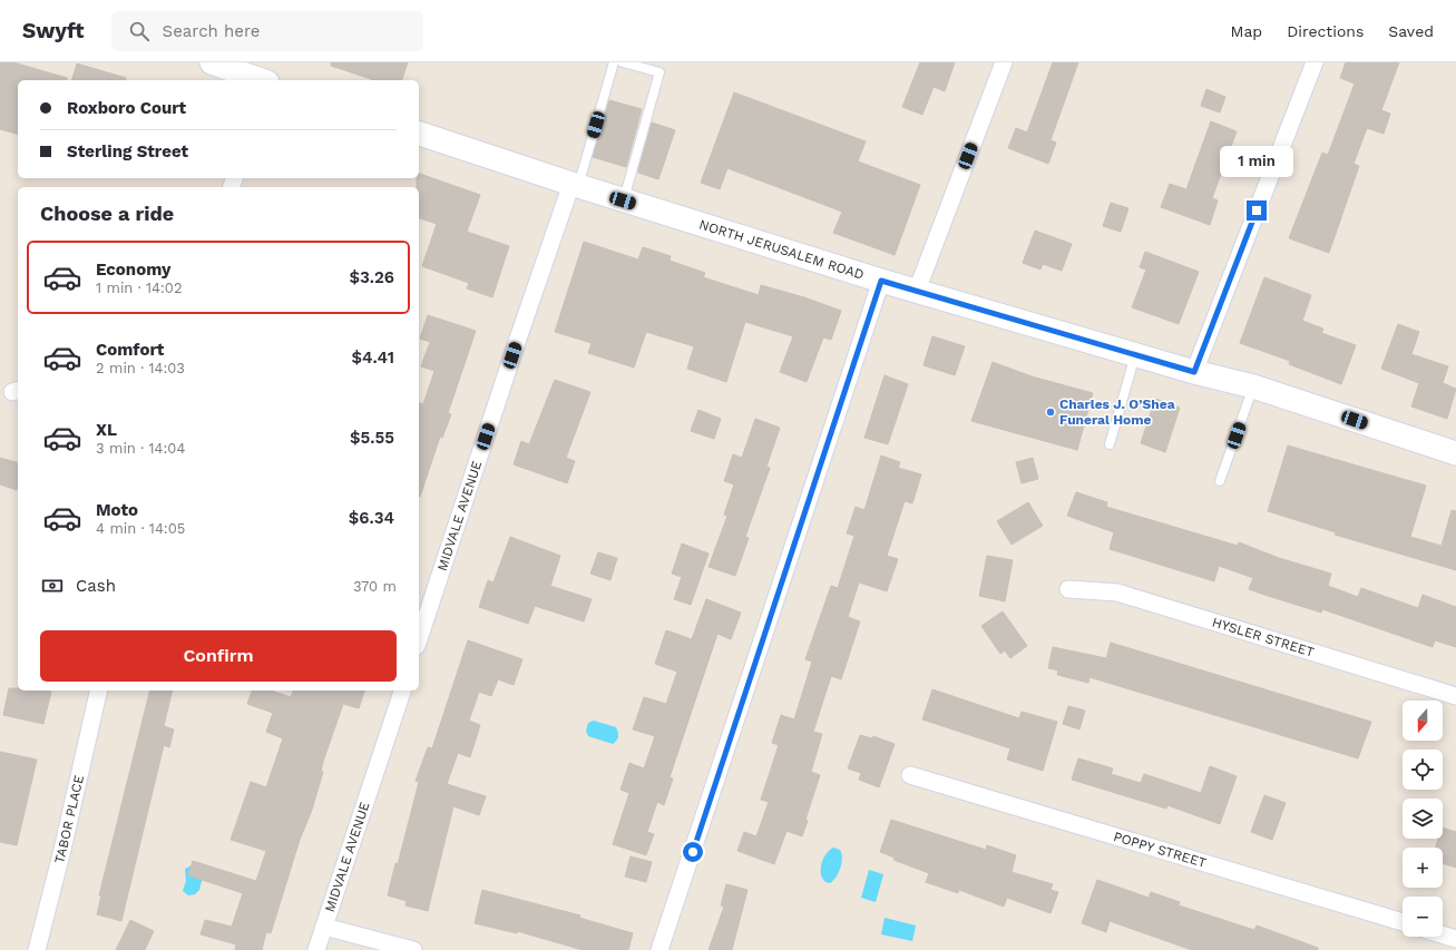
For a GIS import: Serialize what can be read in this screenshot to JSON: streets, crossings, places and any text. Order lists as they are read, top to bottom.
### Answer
{
  "streets": {
    "main road": ["NORTH JERUSALEM ROAD"],
    "street": [
      "MIDVALE AVENUE",
      "HYSLER STREET",
      "TABOR PLACE",
      "POPPY STREET"
    ]
  },
  "crossings": [
    ["NORTH JERUSALEM ROAD", "MIDVALE AVENUE"]
  ],
  "places": ["Charles J. O’Shea Funeral Home"],
  "north": "bottom",
  "page": {
    "header": "Swyft",
    "search": "Search here",
    "nav": ["Map", "Directions", "Saved"],
    "banner": ["Roxboro Court", "Sterling Street"],
    "bubble": "1 min",
    "heading": "Choose a ride",
    "list": [
      {
        "name": "Economy",
        "note": "1 min · 14:02",
        "value": "$3.26"
      },
      {
        "name": "Comfort",
        "note": "2 min · 14:03",
        "value": "$4.41"
      },
      {
        "name": "XL",
        "note": "3 min · 14:04",
        "value": "$5.55"
      },
      {
        "name": "Moto",
        "note": "4 min · 14:05",
        "value": "$6.34"
      }
    ],
    "pay": ["Cash", "370 m"],
    "buttons": "Confirm",
    "map_buttons": ["+", "−"]
  }
}
